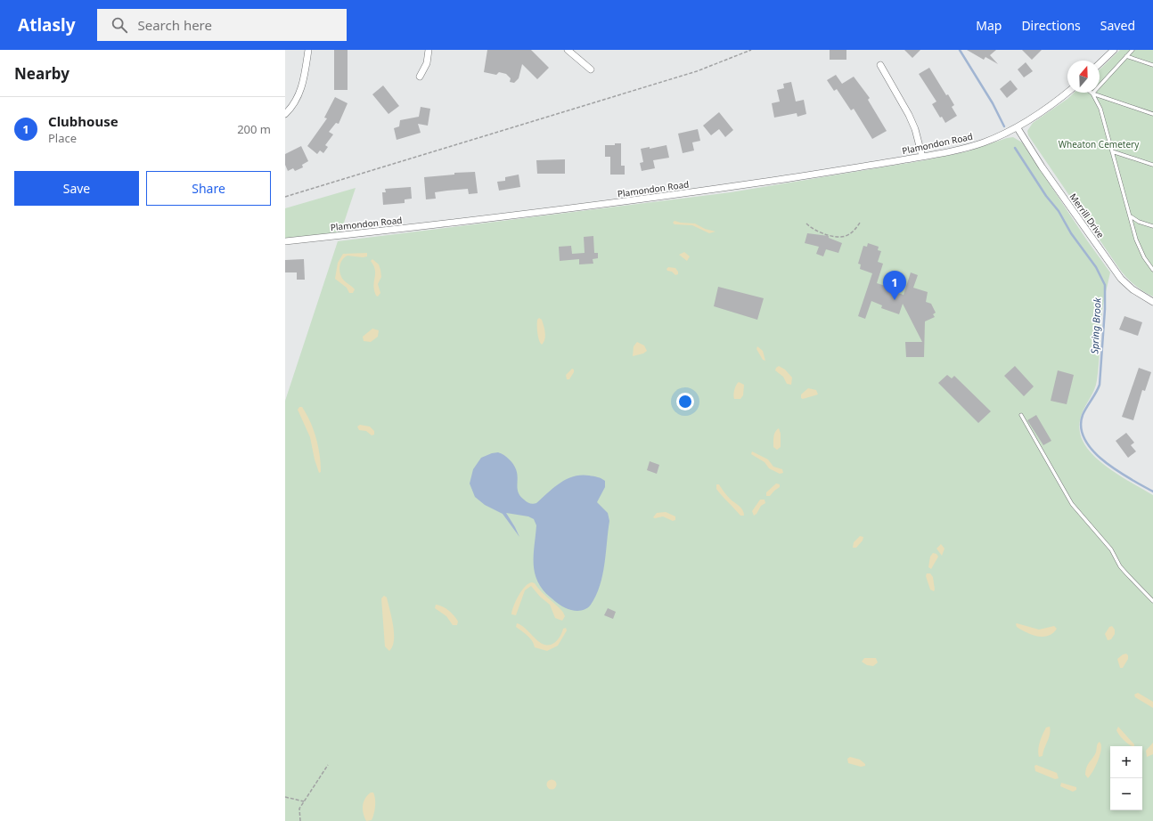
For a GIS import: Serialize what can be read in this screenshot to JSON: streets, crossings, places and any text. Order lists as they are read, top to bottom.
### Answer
{
  "streets": {
    "street": ["Plamondon Road", "Merrill Drive"]
  },
  "crossings": [
    ["Plamondon Road", "Merrill Drive"]
  ],
  "water": ["Spring Brook"],
  "parks": ["Wheaton Cemetery"],
  "north": "top",
  "page": {
    "header": "Atlasly",
    "search": "Search here",
    "nav": ["Map", "Directions", "Saved"],
    "heading": "Nearby",
    "list": [
      {
        "mark": "1",
        "name": "Clubhouse",
        "note": "Place",
        "value": "200 m"
      }
    ],
    "buttons": ["Save", "Share"],
    "pins": "1",
    "map_buttons": ["+", "−"]
  }
}
